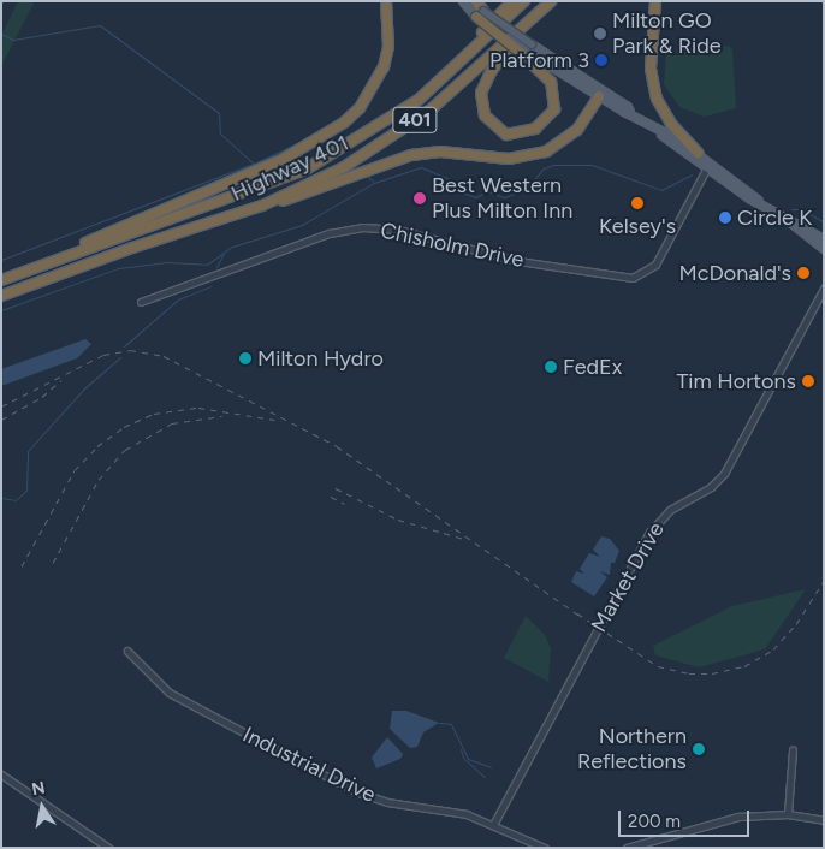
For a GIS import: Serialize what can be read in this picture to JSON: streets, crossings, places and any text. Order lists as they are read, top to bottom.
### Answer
{
  "streets": {
    "highway": ["401", "Highway 401"],
    "street": ["Chisholm Drive", "Market Drive", "Industrial Drive"]
  },
  "crossings": [
    ["Market Drive", "Industrial Drive"]
  ],
  "places": [
    "Milton GO Park & Ride",
    "Platform 3",
    "Best Western Plus Milton Inn",
    "Kelsey's",
    "Circle K",
    "McDonald's",
    "Milton Hydro",
    "FedEx",
    "Tim Hortons",
    "Northern Reflections"
  ],
  "scale_bar": "200 m",
  "north": "top"
}
